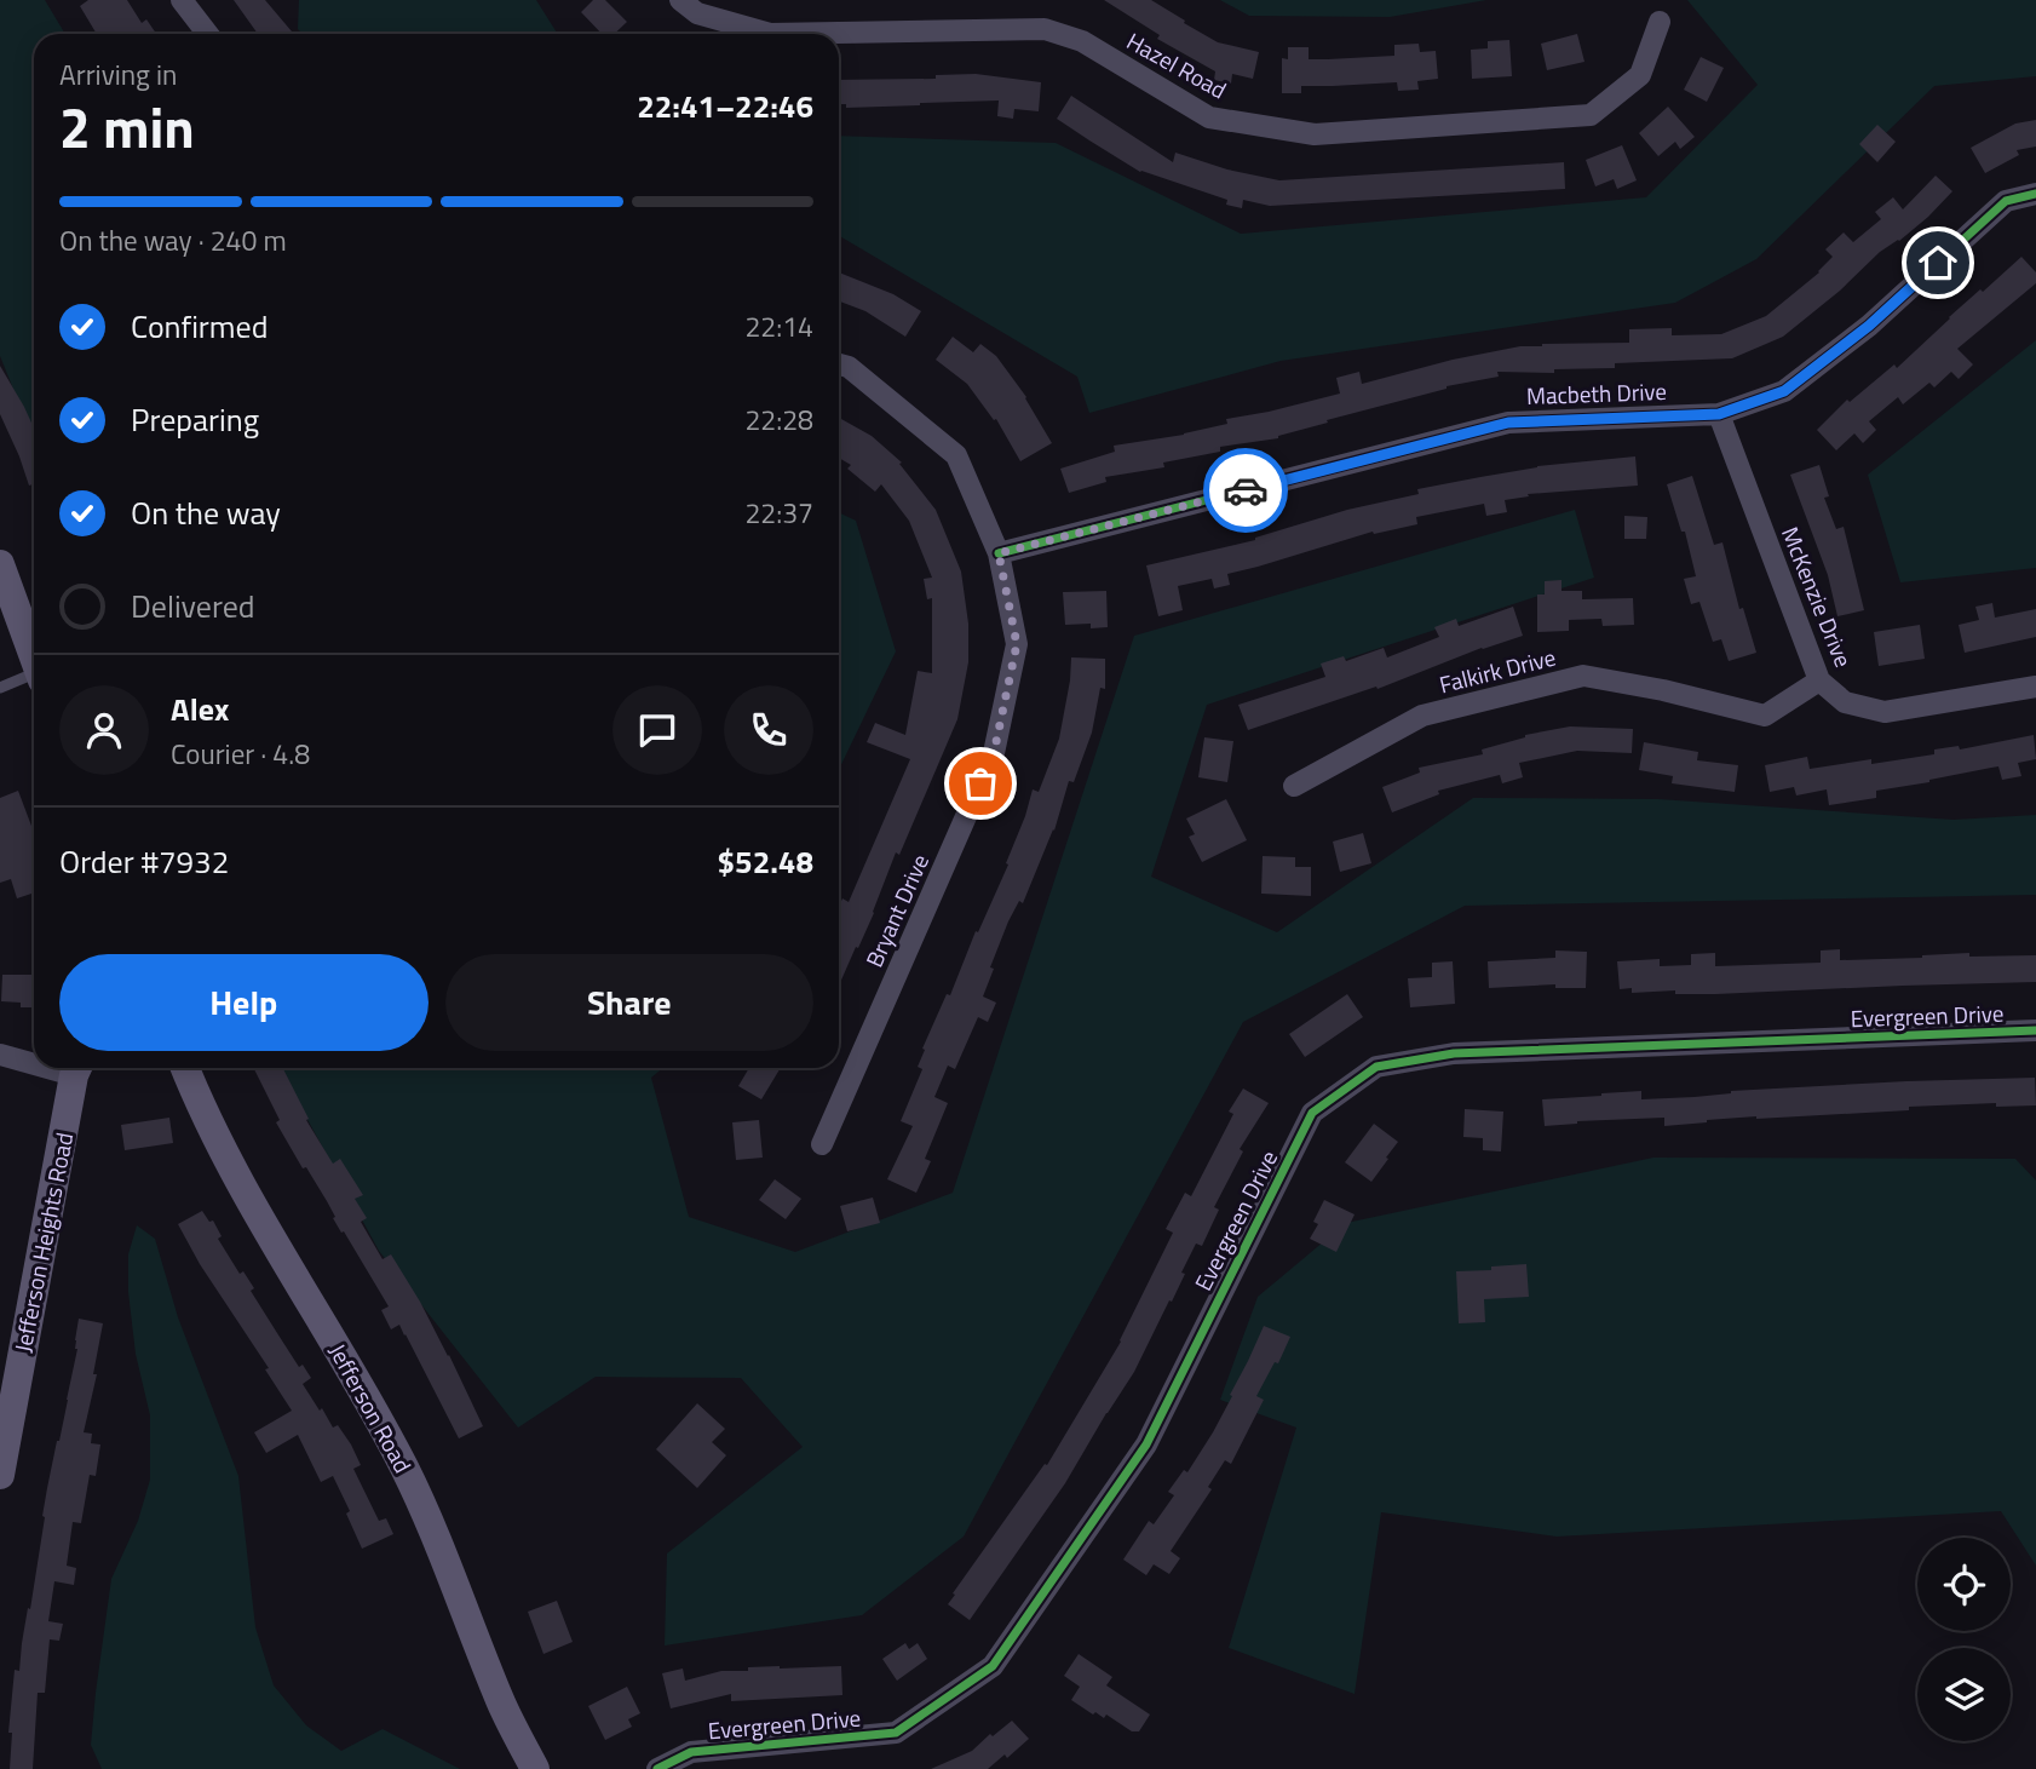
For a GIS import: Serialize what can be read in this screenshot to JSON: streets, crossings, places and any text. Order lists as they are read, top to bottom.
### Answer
{
  "streets": {
    "street": [
      "Hazel Road",
      "Macbeth Drive",
      "McKenzie Drive",
      "Falkirk Drive",
      "Bryant Drive",
      "Evergreen Drive",
      "Jefferson Heights Road",
      "Jefferson Road"
    ]
  },
  "crossings": [
    ["Macbeth Drive", "McKenzie Drive"],
    ["Macbeth Drive", "Bryant Drive"],
    ["McKenzie Drive", "Falkirk Drive"]
  ],
  "page": {
    "heading": ["2 min", "Arriving in", "22:41–22:46"],
    "panel": [
      "Alex",
      "Courier · 4.8",
      "Order #7932",
      "$52.48"
    ],
    "bar": "On the way · 240 m",
    "list": [
      ["Confirmed", "22:14"],
      ["Preparing", "22:28"],
      ["On the way", "22:37"],
      "Delivered"
    ],
    "buttons": ["Help", "Share"]
  }
}
